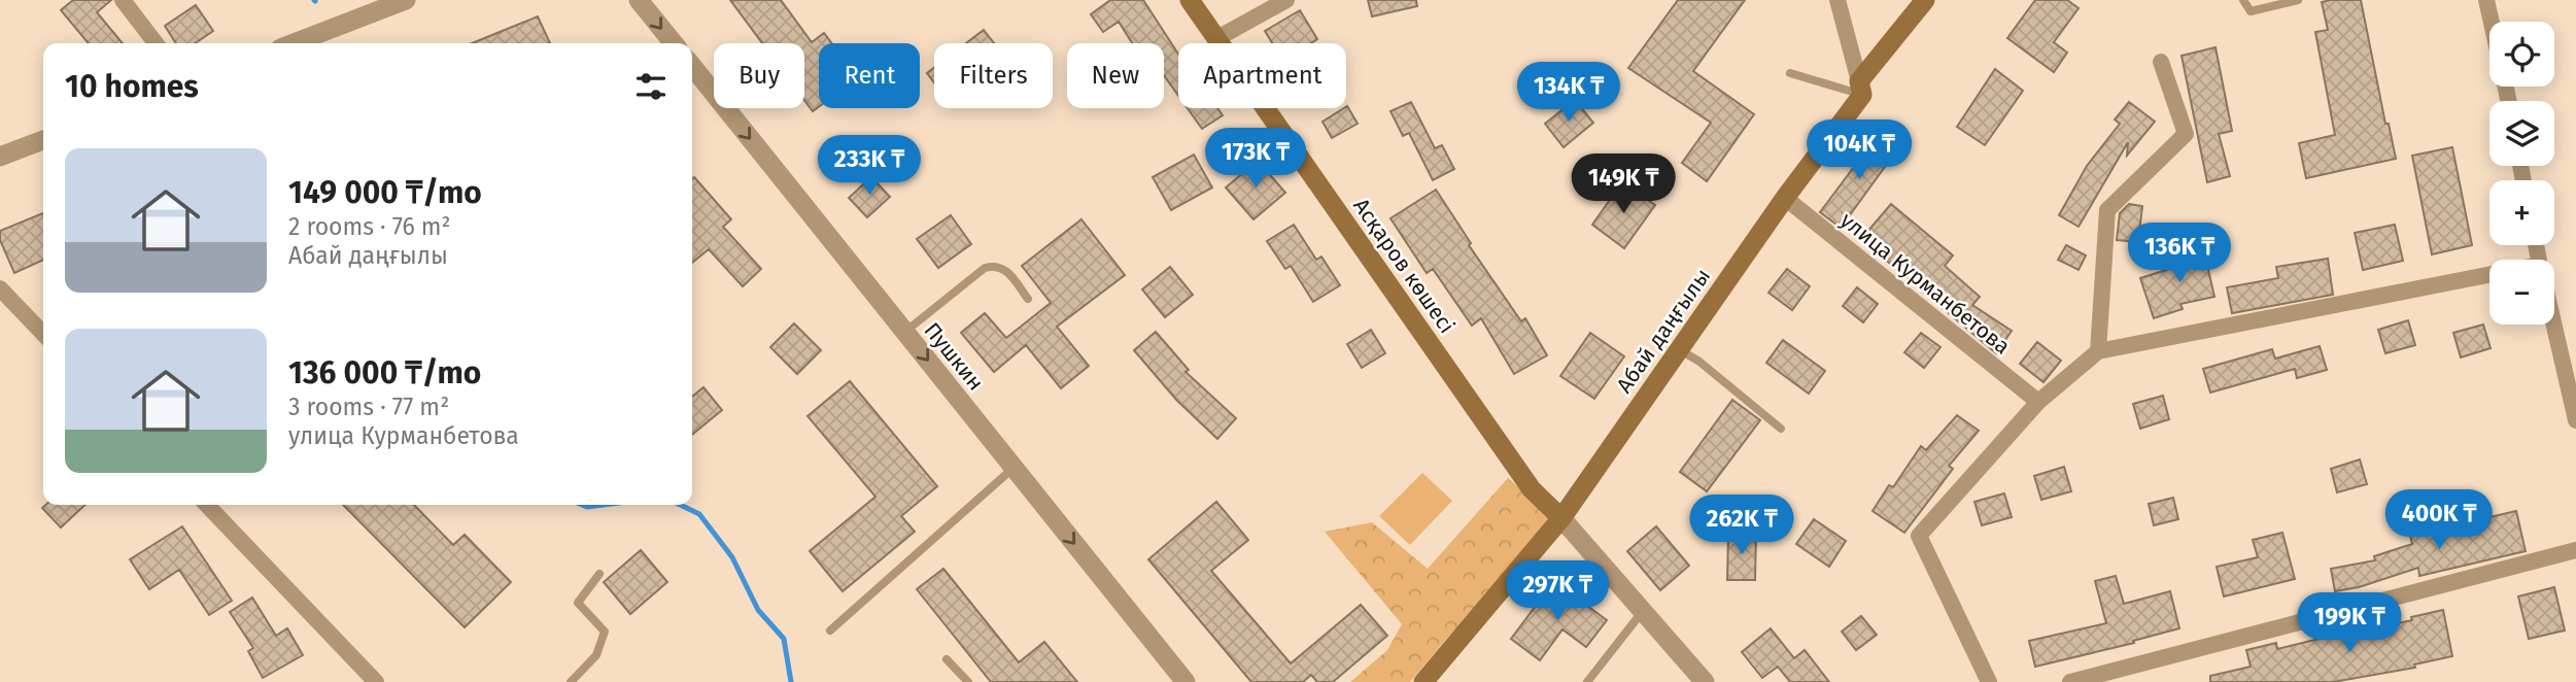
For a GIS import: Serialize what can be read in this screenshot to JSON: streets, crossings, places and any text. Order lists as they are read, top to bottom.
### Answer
{
  "streets": {
    "main road": ["Асқаров көшесі", "Абай даңғылы"],
    "street": ["улица Курманбетова", "Пушкин"]
  },
  "crossings": [
    ["Асқаров көшесі", "Абай даңғылы"],
    ["улица Курманбетова", "Абай даңғылы"]
  ],
  "one_way": ["Пушкин"],
  "page": {
    "map_buttons": ["+", "−"],
    "chip": [
      "Buy",
      "Rent",
      "Filters",
      "New",
      "Apartment"
    ],
    "heading": "10 homes",
    "price": [
      "134K ₸",
      "104K ₸",
      "173K ₸",
      "233K ₸",
      "149K ₸",
      "136K ₸",
      "400K ₸",
      "262K ₸",
      "297K ₸",
      "199K ₸"
    ],
    "list": [
      {
        "name": "149 000 ₸/mo",
        "note": "2 rooms · 76 m² · Абай даңғылы"
      },
      {
        "name": "136 000 ₸/mo",
        "note": "3 rooms · 77 m² · улица Курманбетова"
      }
    ]
  }
}
